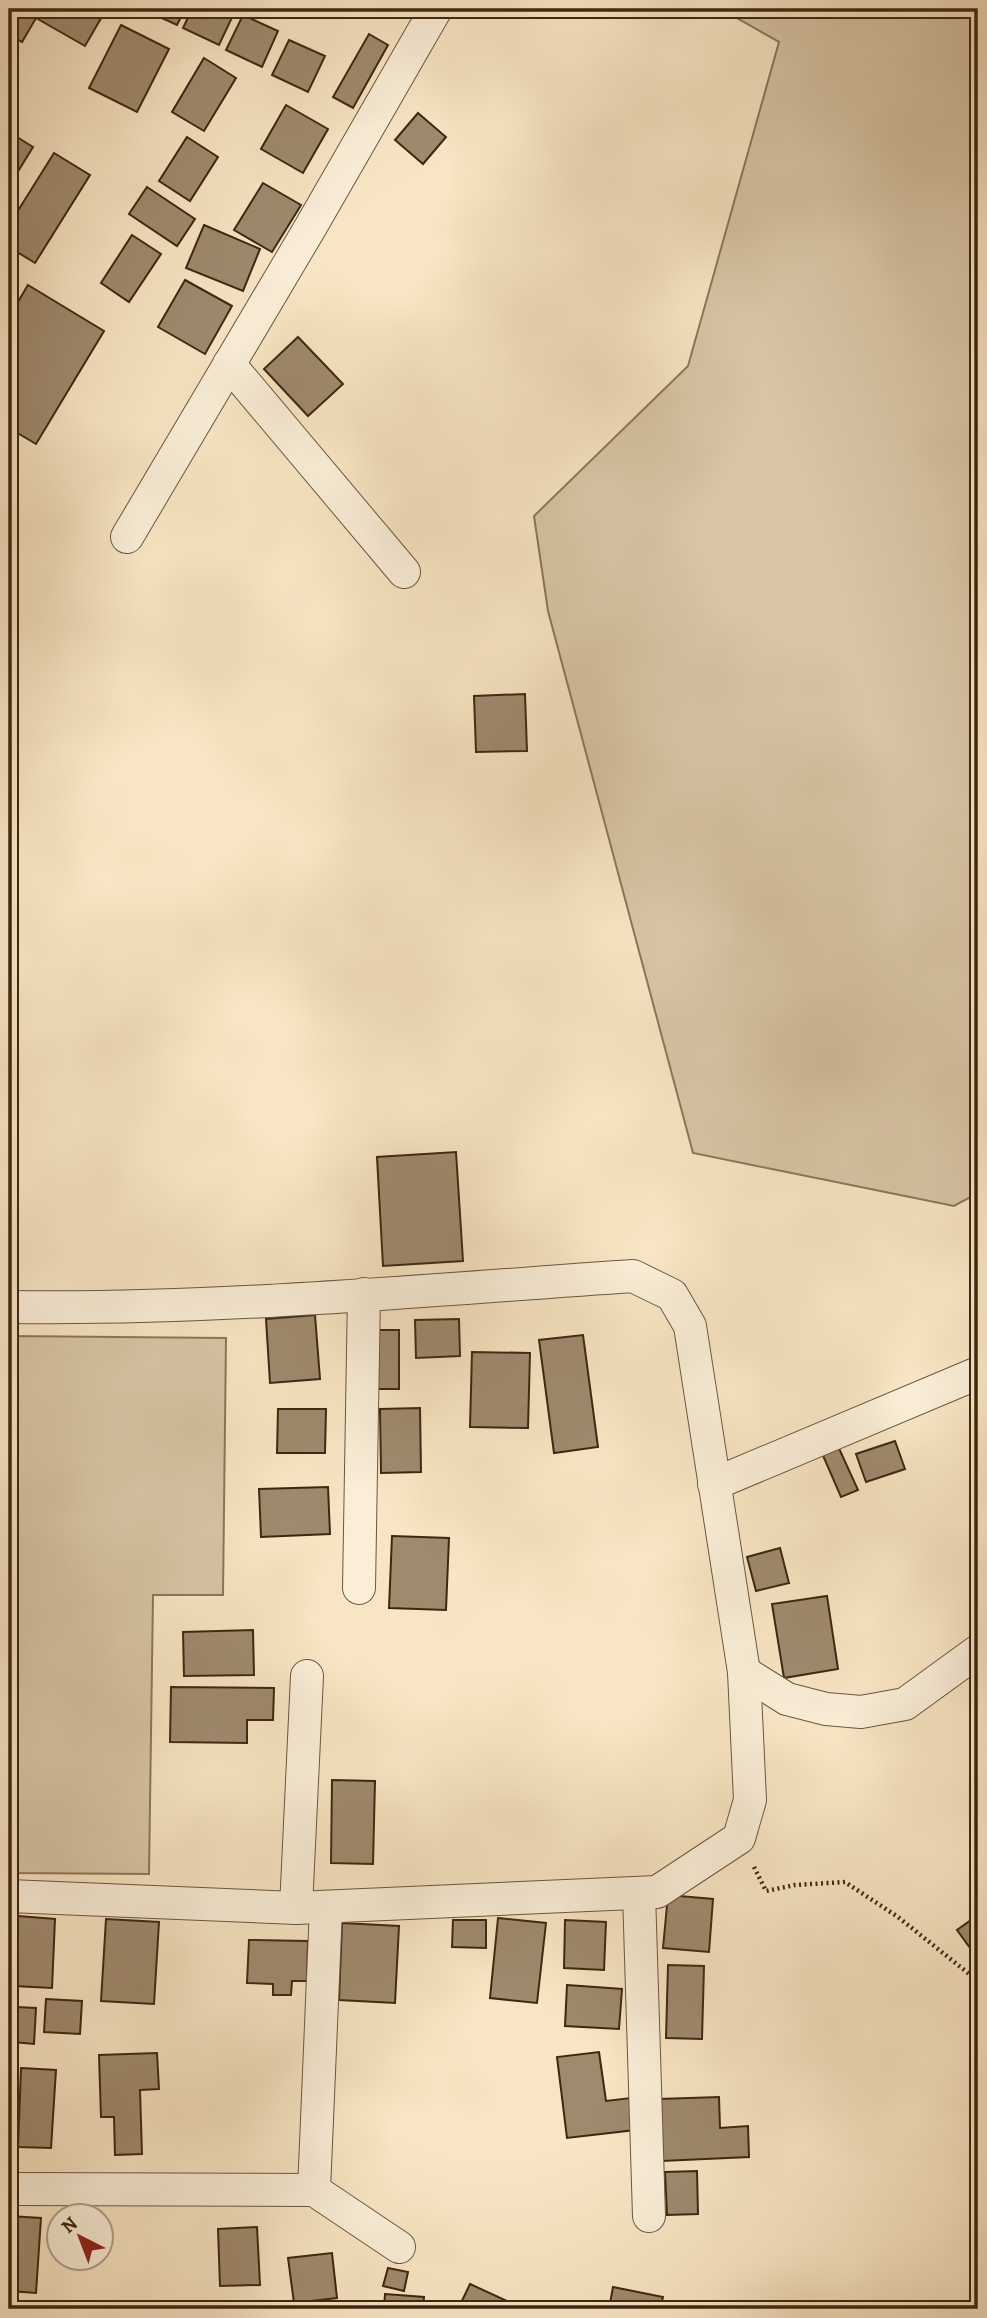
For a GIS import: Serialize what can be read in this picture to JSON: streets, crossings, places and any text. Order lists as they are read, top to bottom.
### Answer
{
  "north": "top left"
}
